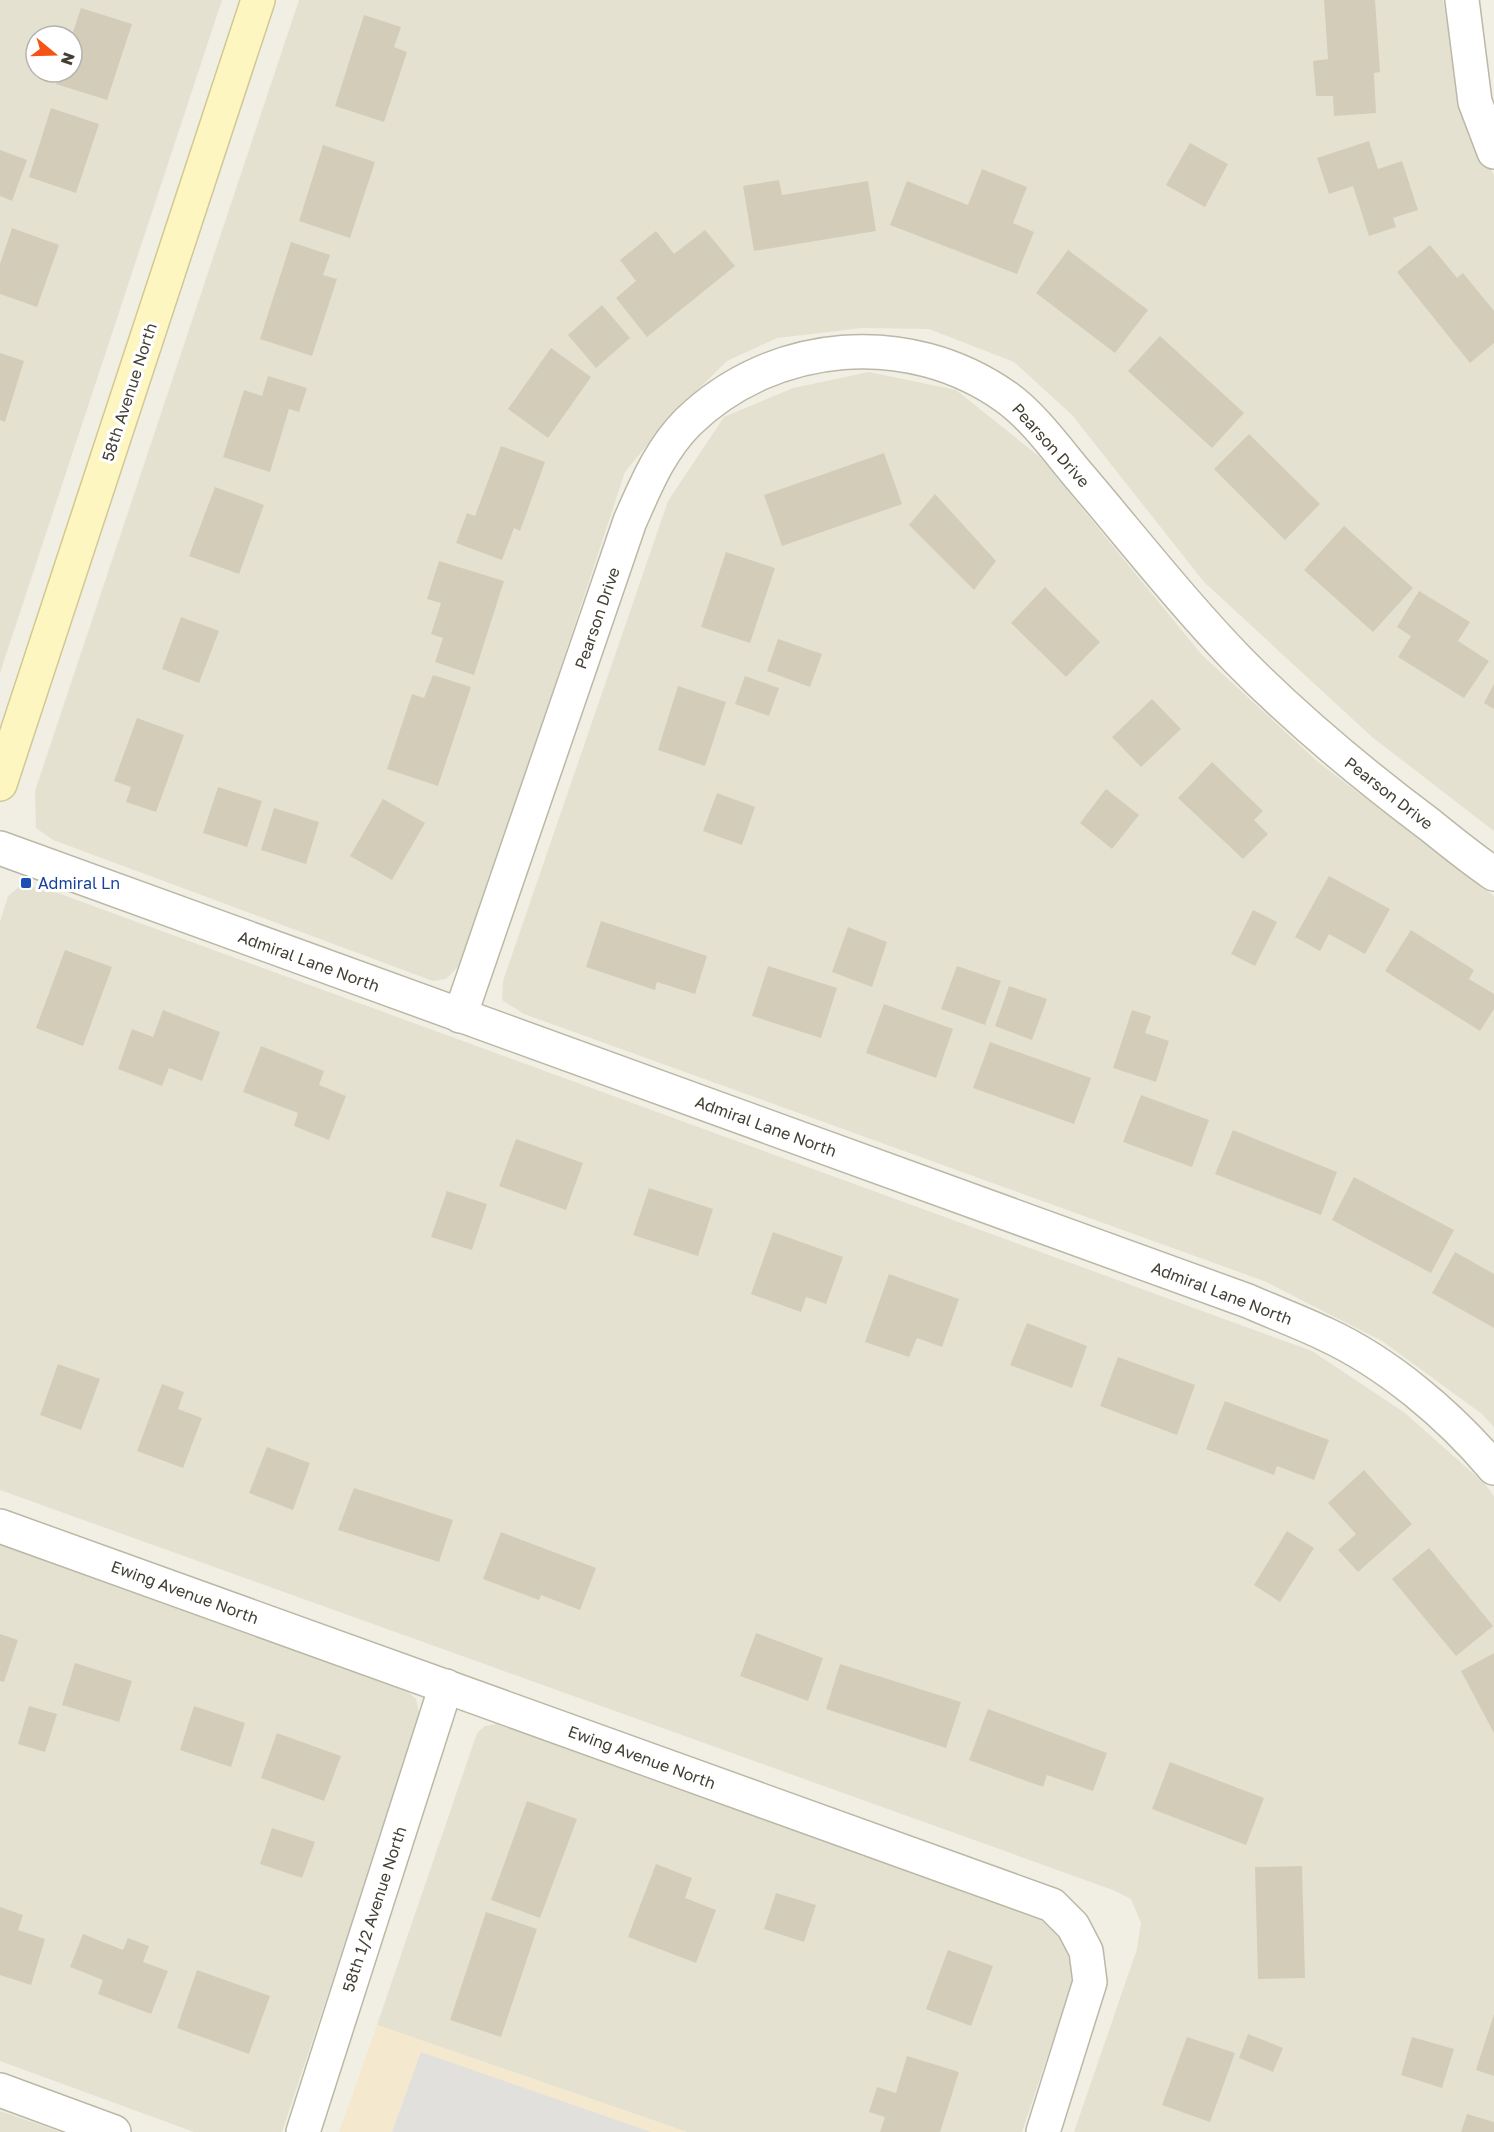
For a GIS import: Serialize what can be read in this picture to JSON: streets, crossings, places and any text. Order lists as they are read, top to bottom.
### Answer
{
  "streets": {
    "main road": ["58th Avenue North"],
    "street": [
      "Pearson Drive",
      "Admiral Lane North",
      "Ewing Avenue North",
      "58th 1/2 Avenue North"
    ]
  },
  "crossings": [
    ["Pearson Drive", "Admiral Lane North"],
    ["Ewing Avenue North", "58th 1/2 Avenue North"]
  ],
  "places": {
    "transit": ["Admiral Ln"]
  },
  "north": "right"
}
